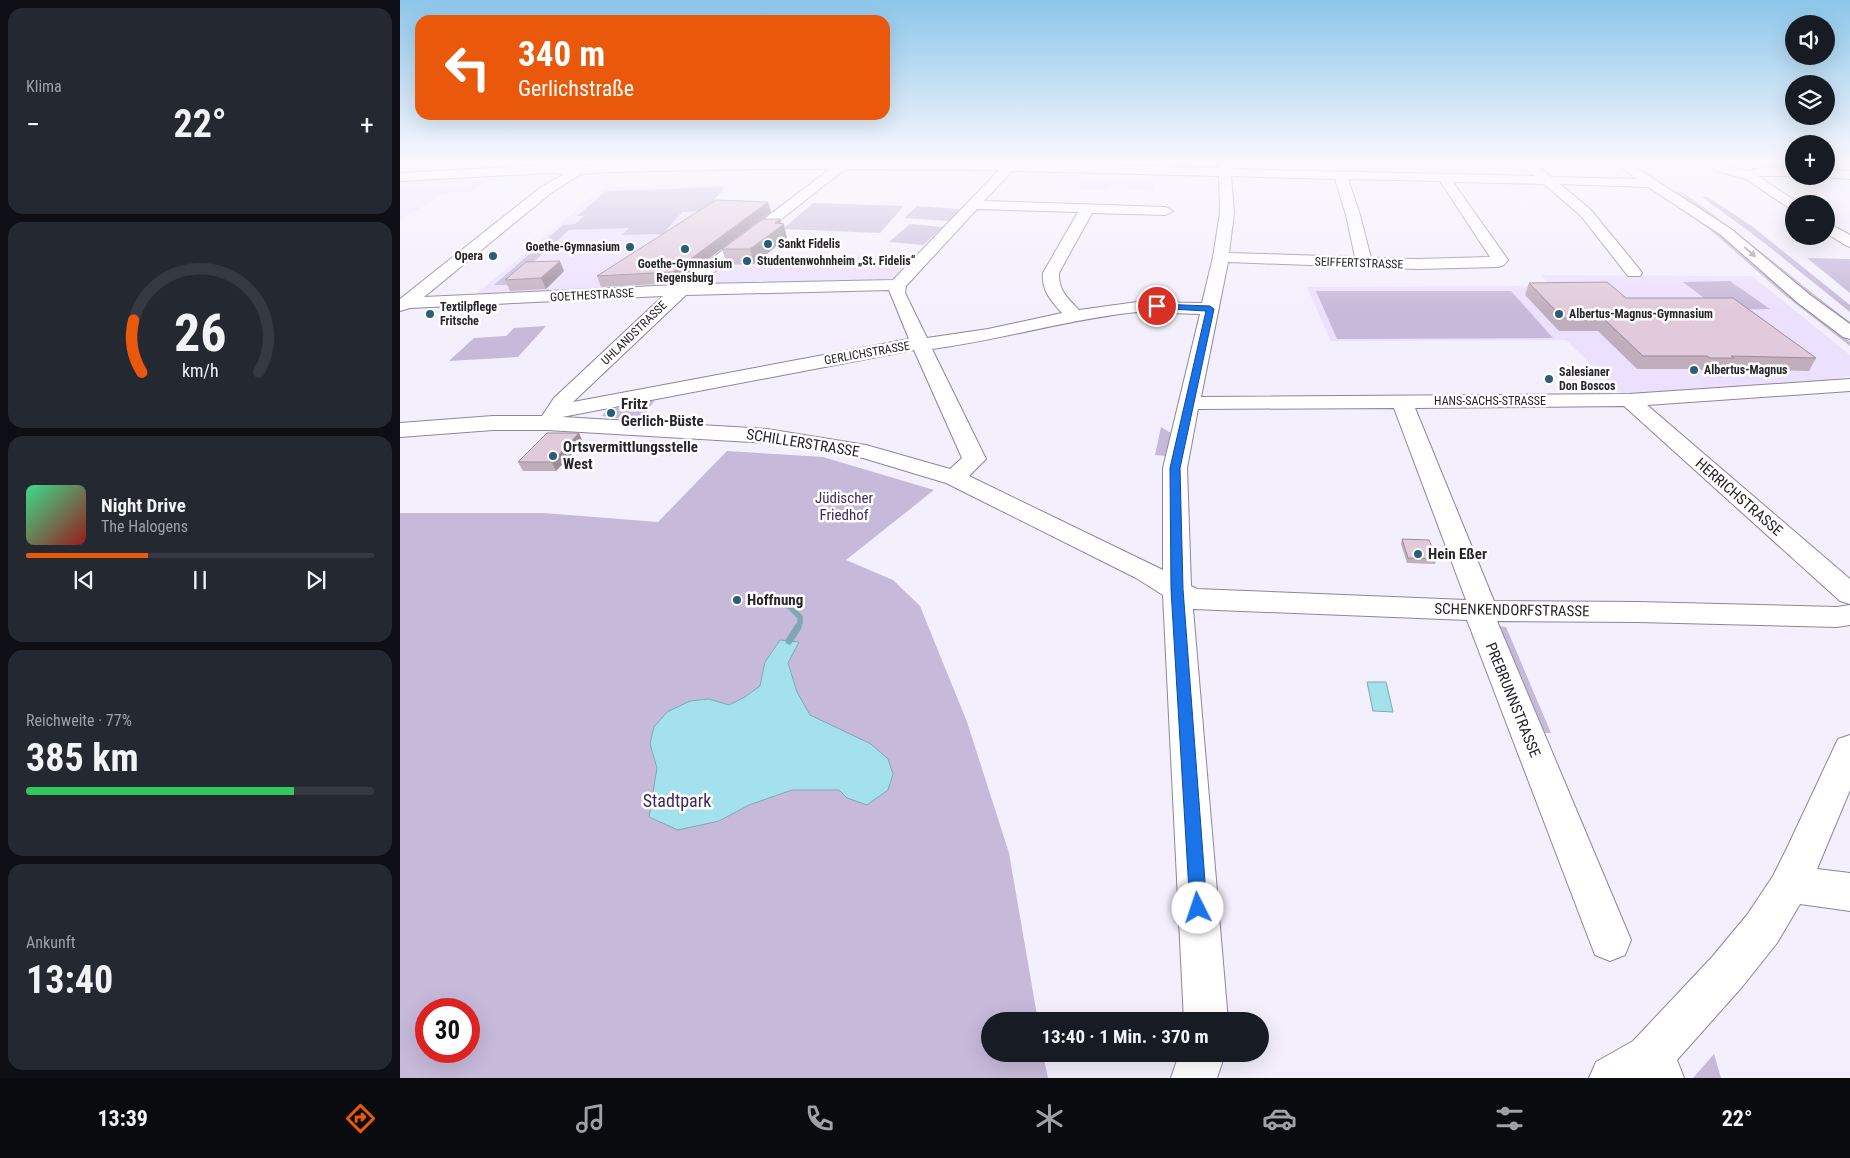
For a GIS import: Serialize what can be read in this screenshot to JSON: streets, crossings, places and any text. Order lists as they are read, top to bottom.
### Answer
{
  "streets": {
    "street": [
      "SEIFFERTSTRASSE",
      "GOETHESTRASSE",
      "UHLANDSTRASSE",
      "GERLICHSTRASSE",
      "HANS-SACHS-STRASSE",
      "SCHILLERSTRASSE",
      "HERRICHSTRASSE",
      "SCHENKENDORFSTRASSE",
      "PREBRUNNSTRASSE"
    ]
  },
  "crossings": [
    ["GOETHESTRASSE", "UHLANDSTRASSE"],
    ["UHLANDSTRASSE", "GERLICHSTRASSE"],
    ["UHLANDSTRASSE", "SCHILLERSTRASSE"],
    ["GERLICHSTRASSE", "SCHILLERSTRASSE"],
    ["HANS-SACHS-STRASSE", "HERRICHSTRASSE"],
    ["HANS-SACHS-STRASSE", "PREBRUNNSTRASSE"],
    ["SCHILLERSTRASSE", "SCHENKENDORFSTRASSE"],
    ["SCHENKENDORFSTRASSE", "PREBRUNNSTRASSE"]
  ],
  "parks": ["Jüdischer Friedhof", "Stadtpark"],
  "places": [
    "Sankt Fidelis",
    "Goethe-Gymnasium",
    "Goethe-Gymnasium Regensburg",
    "Opera",
    "Studentenwohnheim „St. Fidelis“",
    "Textilpflege Fritsche",
    "Albertus-Magnus-Gymnasium",
    "Albertus-Magnus",
    "Salesianer Don Boscos",
    "Fritz Gerlich-Büste",
    "Ortsvermittlungsstelle West",
    "Hein Eßer",
    "Hoffnung"
  ],
  "page": {
    "tile": [
      "Klima",
      ["Reichweite · 77%", "385 km"],
      ["Ankunft", "13:40"]
    ],
    "map_buttons": ["+", "−"],
    "turn": ["340 m", "Gerlichstraße"],
    "heat": ["−", "22°", "+"],
    "song": ["Night Drive", "The Halogens"],
    "limit": "30",
    "trip": "13:40 · 1 Min. · 370 m",
    "tabs": ["13:39", "22°"],
    "gauge": ["26", "km/h"]
  }
}
